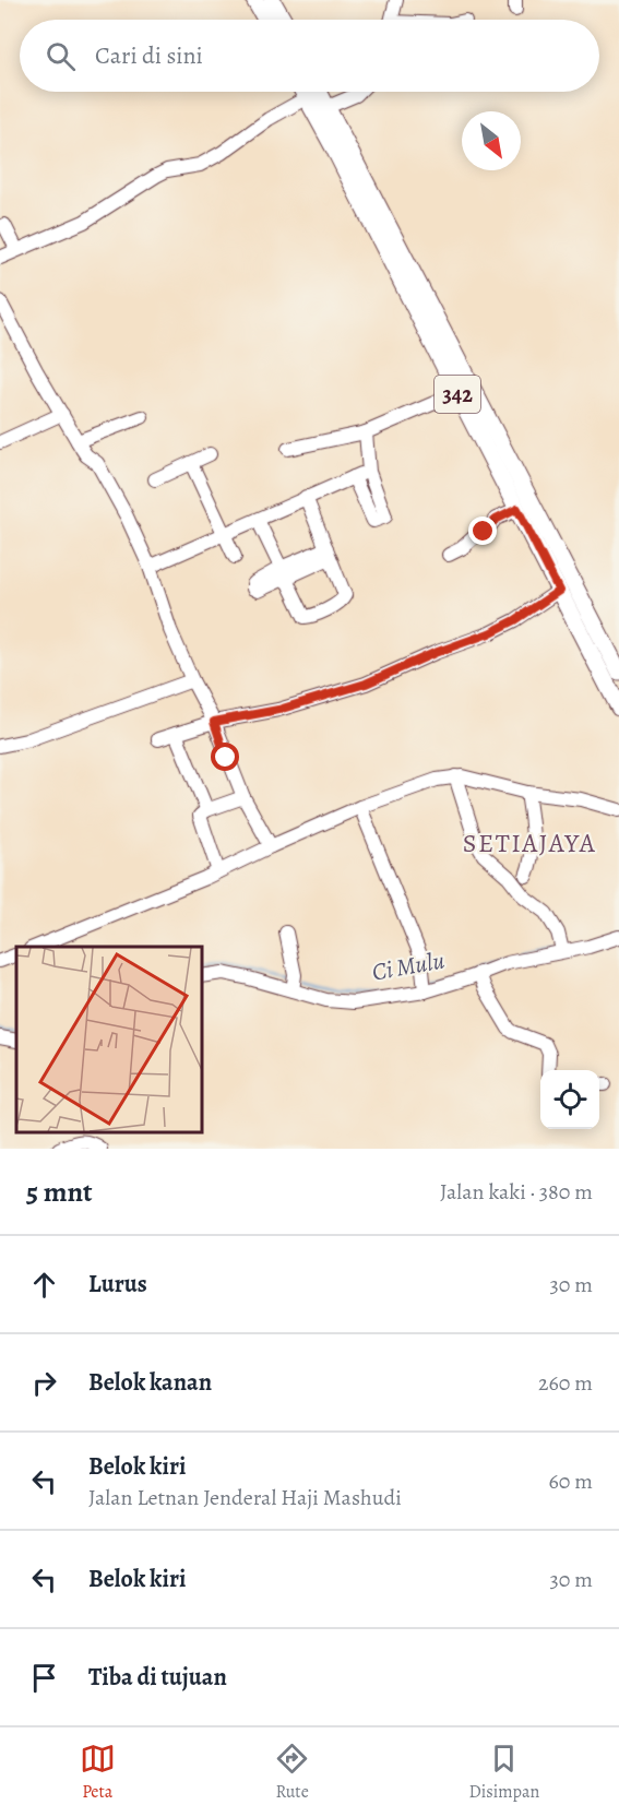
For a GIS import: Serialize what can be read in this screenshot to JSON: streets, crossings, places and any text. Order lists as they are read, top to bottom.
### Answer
{
  "streets": {
    "main road": ["342"]
  },
  "districts": ["SETIAJAYA"],
  "water": ["Ci Mulu"],
  "north": "bottom right",
  "page": {
    "search": "Cari di sini",
    "heading": ["5 mnt", "Jalan kaki · 380 m"],
    "list": [
      ["Lurus", "30 m"],
      ["Belok kanan", "260 m"],
      ["Belok kiri", "Jalan Letnan Jenderal Haji Mashudi", "60 m"],
      ["Belok kiri", "30 m"],
      "Tiba di tujuan"
    ],
    "nav": ["Peta", "Rute", "Disimpan"]
  }
}
